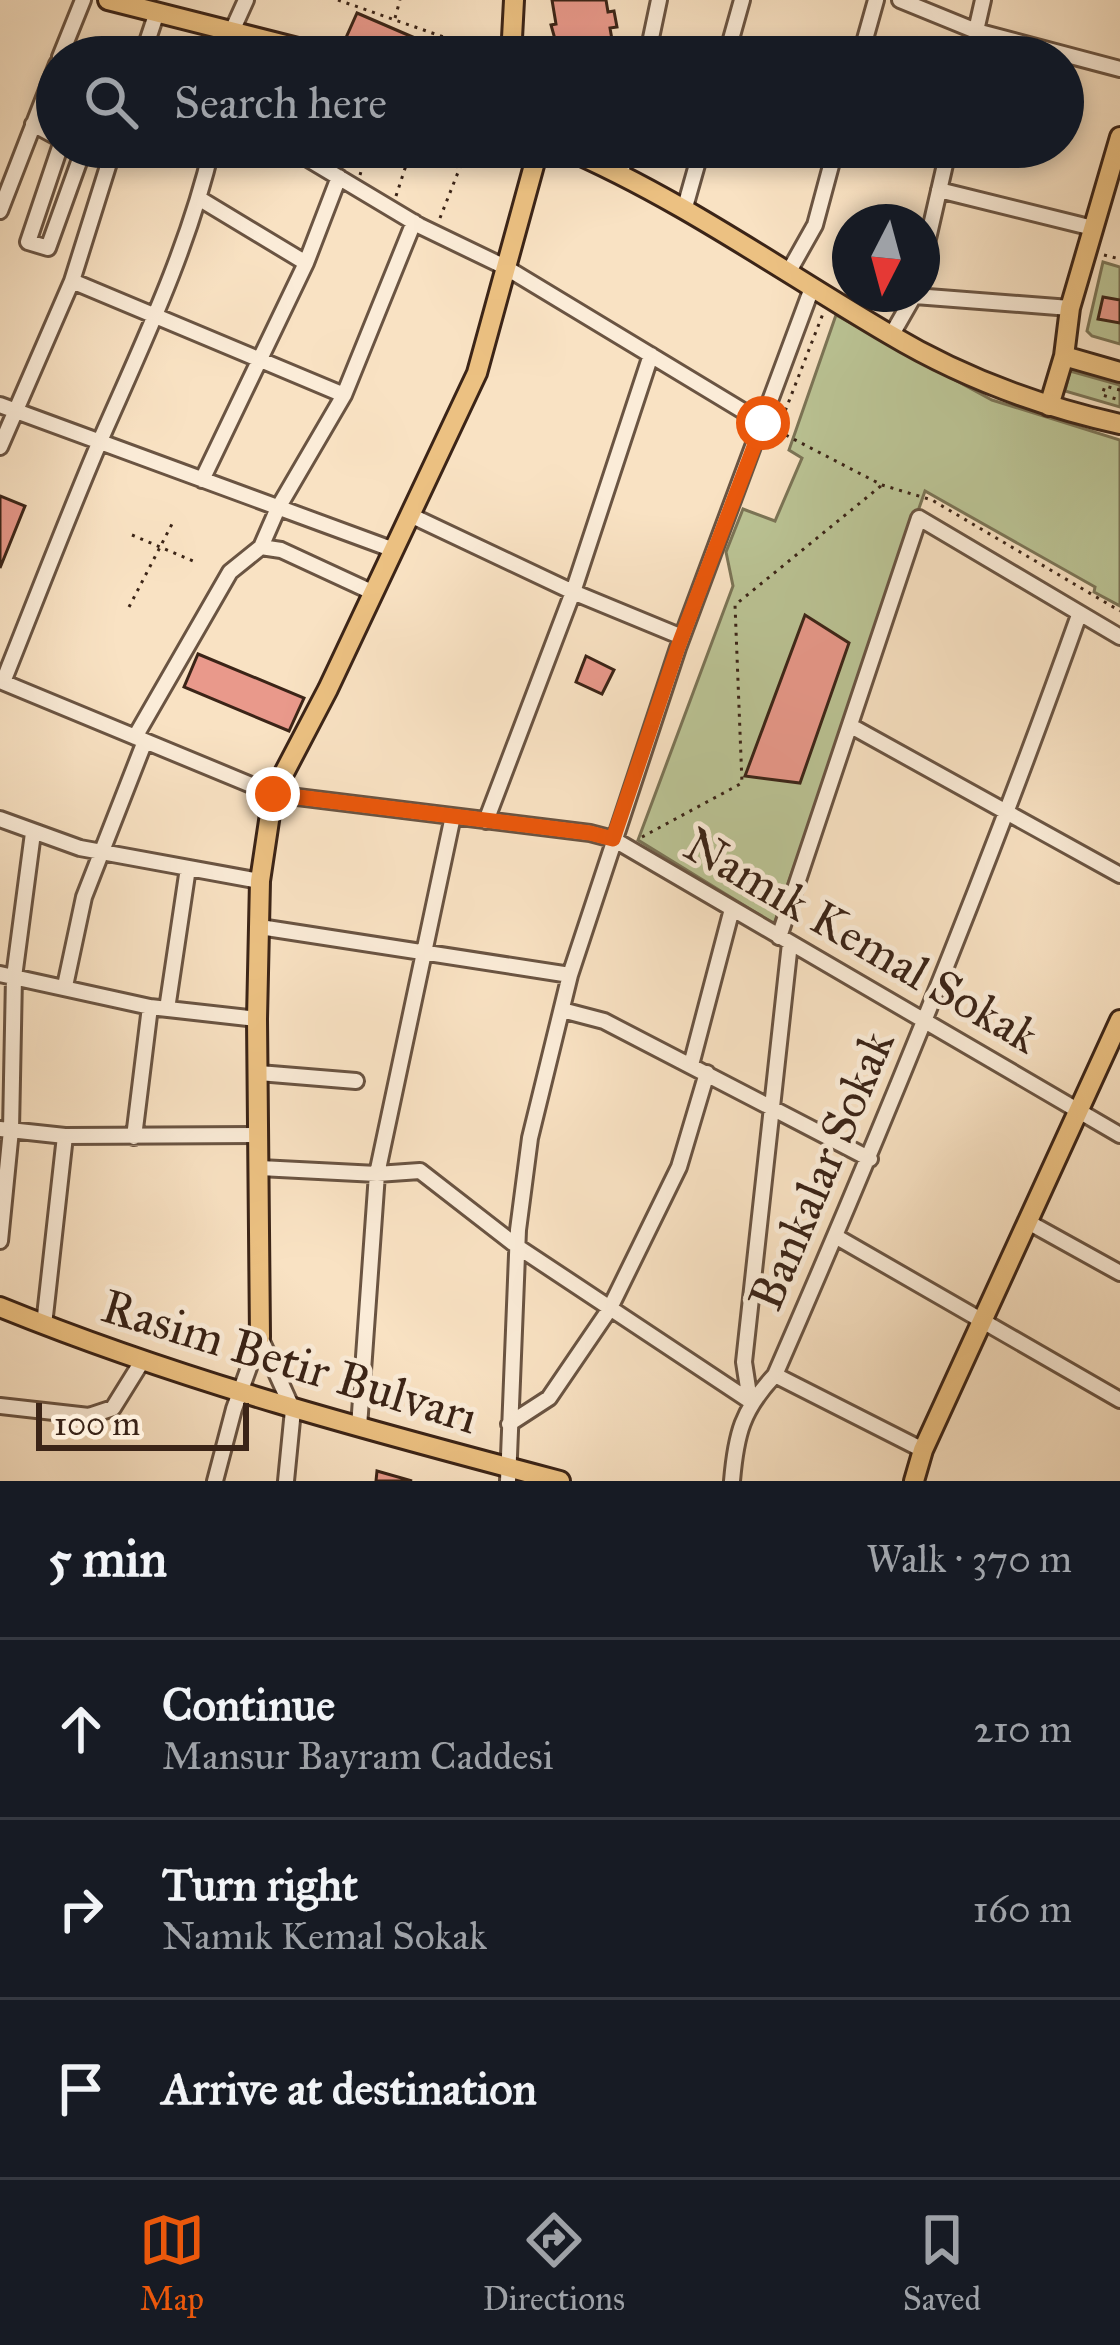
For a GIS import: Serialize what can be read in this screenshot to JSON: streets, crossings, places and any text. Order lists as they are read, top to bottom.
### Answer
{
  "streets": {
    "main road": ["Rasim Betir Bulvarı"],
    "street": ["Namık Kemal Sokak", "Bankalar Sokak"]
  },
  "crossings": [
    ["Namık Kemal Sokak", "Bankalar Sokak"]
  ],
  "scale_bar": "100 m",
  "north": "bottom",
  "page": {
    "search": "Search here",
    "scale": "100 m",
    "heading": ["5 min", "Walk · 370 m"],
    "list": [
      ["Continue", "Mansur Bayram Caddesi", "210 m"],
      ["Turn right", "Namık Kemal Sokak", "160 m"],
      "Arrive at destination"
    ],
    "nav": ["Map", "Directions", "Saved"]
  }
}
